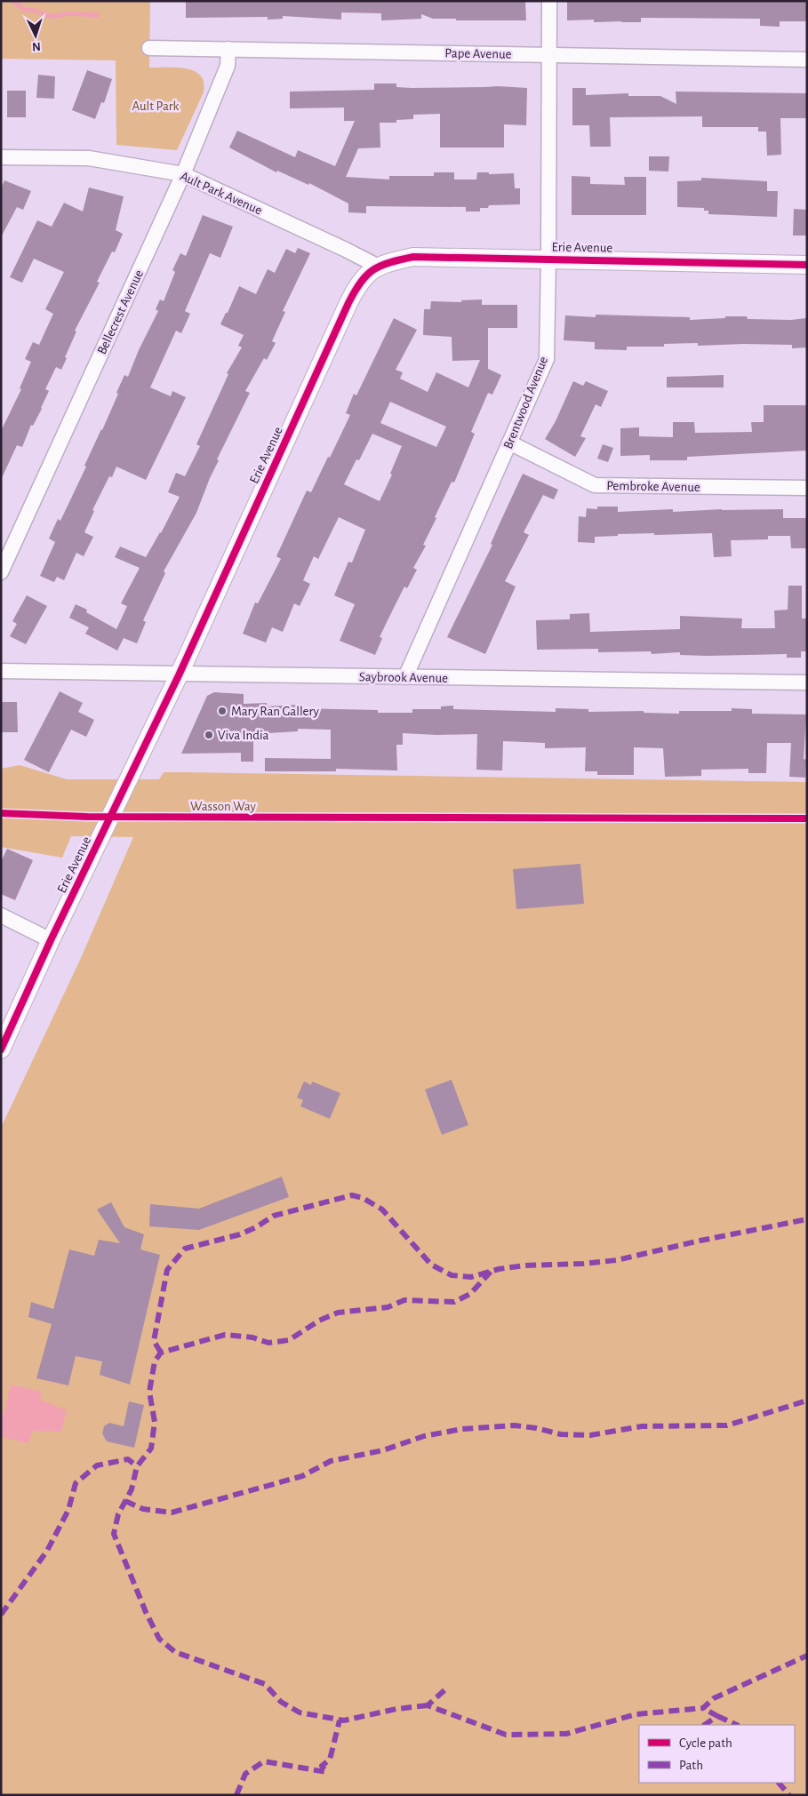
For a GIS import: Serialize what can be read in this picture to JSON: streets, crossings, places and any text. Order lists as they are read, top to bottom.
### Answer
{
  "streets": {
    "street": [
      "Pape Avenue",
      "Ault Park Avenue",
      "Erie Avenue",
      "Bellecrest Avenue",
      "Brentwood Avenue",
      "Pembroke Avenue",
      "Saybrook Avenue"
    ]
  },
  "crossings": [
    ["Pape Avenue", "Bellecrest Avenue"],
    ["Pape Avenue", "Brentwood Avenue"],
    ["Ault Park Avenue", "Erie Avenue"],
    ["Ault Park Avenue", "Bellecrest Avenue"],
    ["Erie Avenue", "Brentwood Avenue"],
    ["Erie Avenue", "Saybrook Avenue"],
    ["Brentwood Avenue", "Pembroke Avenue"],
    ["Brentwood Avenue", "Saybrook Avenue"]
  ],
  "parks": ["Ault Park", "Wasson Way"],
  "places": ["Mary Ran Gallery", "Viva India"],
  "legend": ["Cycle path", "Path"],
  "north": "bottom"
}
